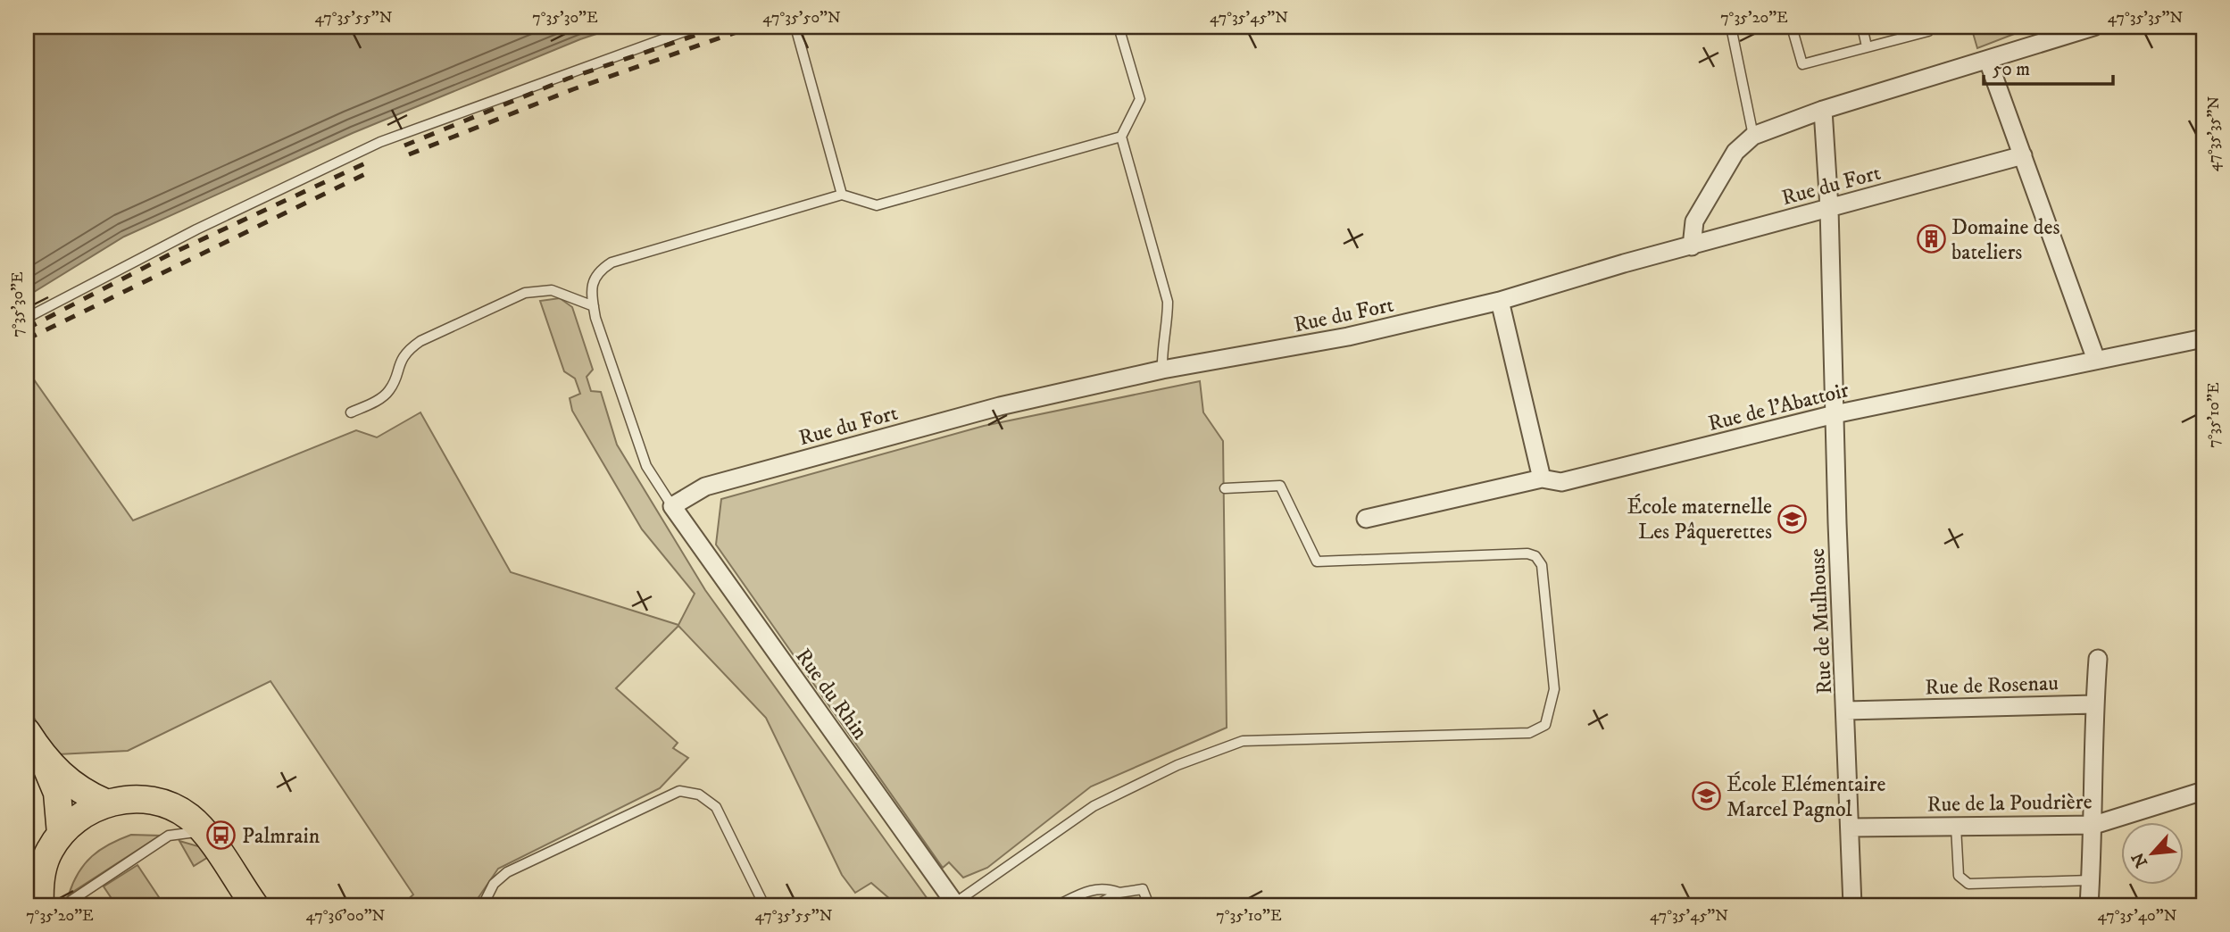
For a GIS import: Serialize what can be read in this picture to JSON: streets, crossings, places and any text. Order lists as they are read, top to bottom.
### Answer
{
  "streets": {
    "street": [
      "Rue du Fort",
      "Rue de l'Abattoir",
      "Rue de Mulhouse",
      "Rue de Rosenau",
      "Rue du Rhin",
      "Rue de la Poudrière"
    ]
  },
  "crossings": [
    ["Rue du Fort", "Rue de Mulhouse"],
    ["Rue du Fort", "Rue du Rhin"],
    ["Rue de l'Abattoir", "Rue de Mulhouse"],
    ["Rue de Mulhouse", "Rue de Rosenau"],
    ["Rue de Mulhouse", "Rue de la Poudrière"]
  ],
  "places": {
    "building": ["Domaine des bateliers"],
    "school or university": ["École maternelle Les Pâquerettes", "École Elémentaire Marcel Pagnol"],
    "bus stop": ["Palmrain"]
  },
  "scale_bar": "50 m",
  "north": "bottom left",
  "coordinates": [
    "47°35'55\"N",
    "7°35'30\"E",
    "47°35'50\"N",
    "47°35'45\"N",
    "7°35'20\"E",
    "47°35'35\"N",
    "7°35'10\"E",
    "47°36'00\"N",
    "47°35'40\"N"
  ]
}
